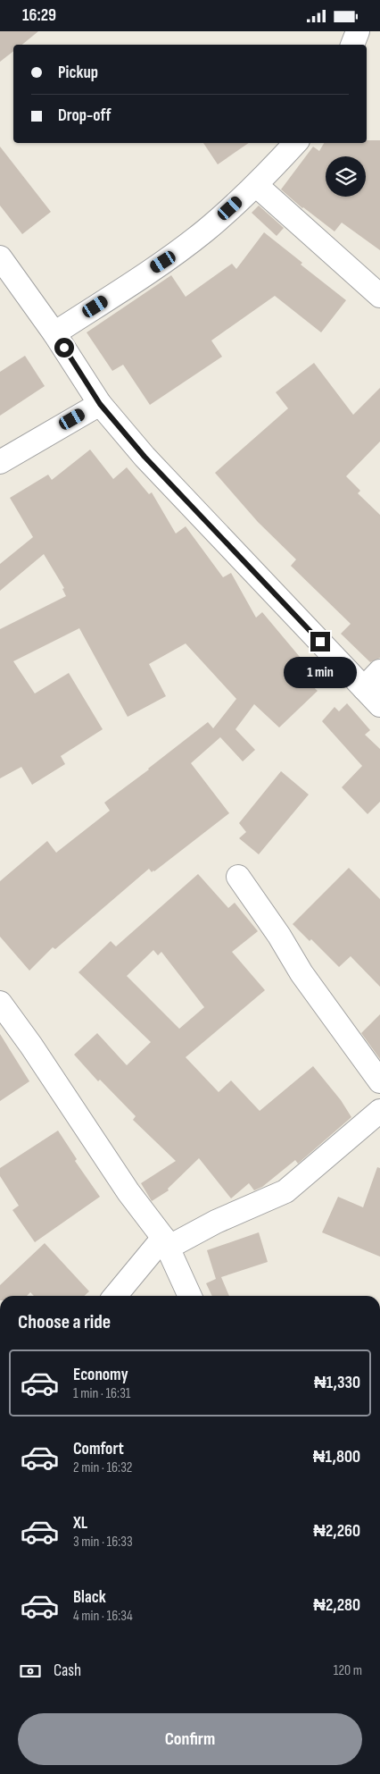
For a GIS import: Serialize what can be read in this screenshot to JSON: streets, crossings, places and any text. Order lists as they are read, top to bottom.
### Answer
{
  "page": {
    "status": "16:29",
    "banner": ["Pickup", "Drop-off"],
    "bubble": "1 min",
    "heading": "Choose a ride",
    "list": [
      {
        "name": "Economy",
        "note": "1 min · 16:31",
        "value": "₦1,330"
      },
      {
        "name": "Comfort",
        "note": "2 min · 16:32",
        "value": "₦1,800"
      },
      {
        "name": "XL",
        "note": "3 min · 16:33",
        "value": "₦2,260"
      },
      {
        "name": "Black",
        "note": "4 min · 16:34",
        "value": "₦2,280"
      }
    ],
    "pay": ["Cash", "120 m"],
    "buttons": "Confirm"
  }
}
